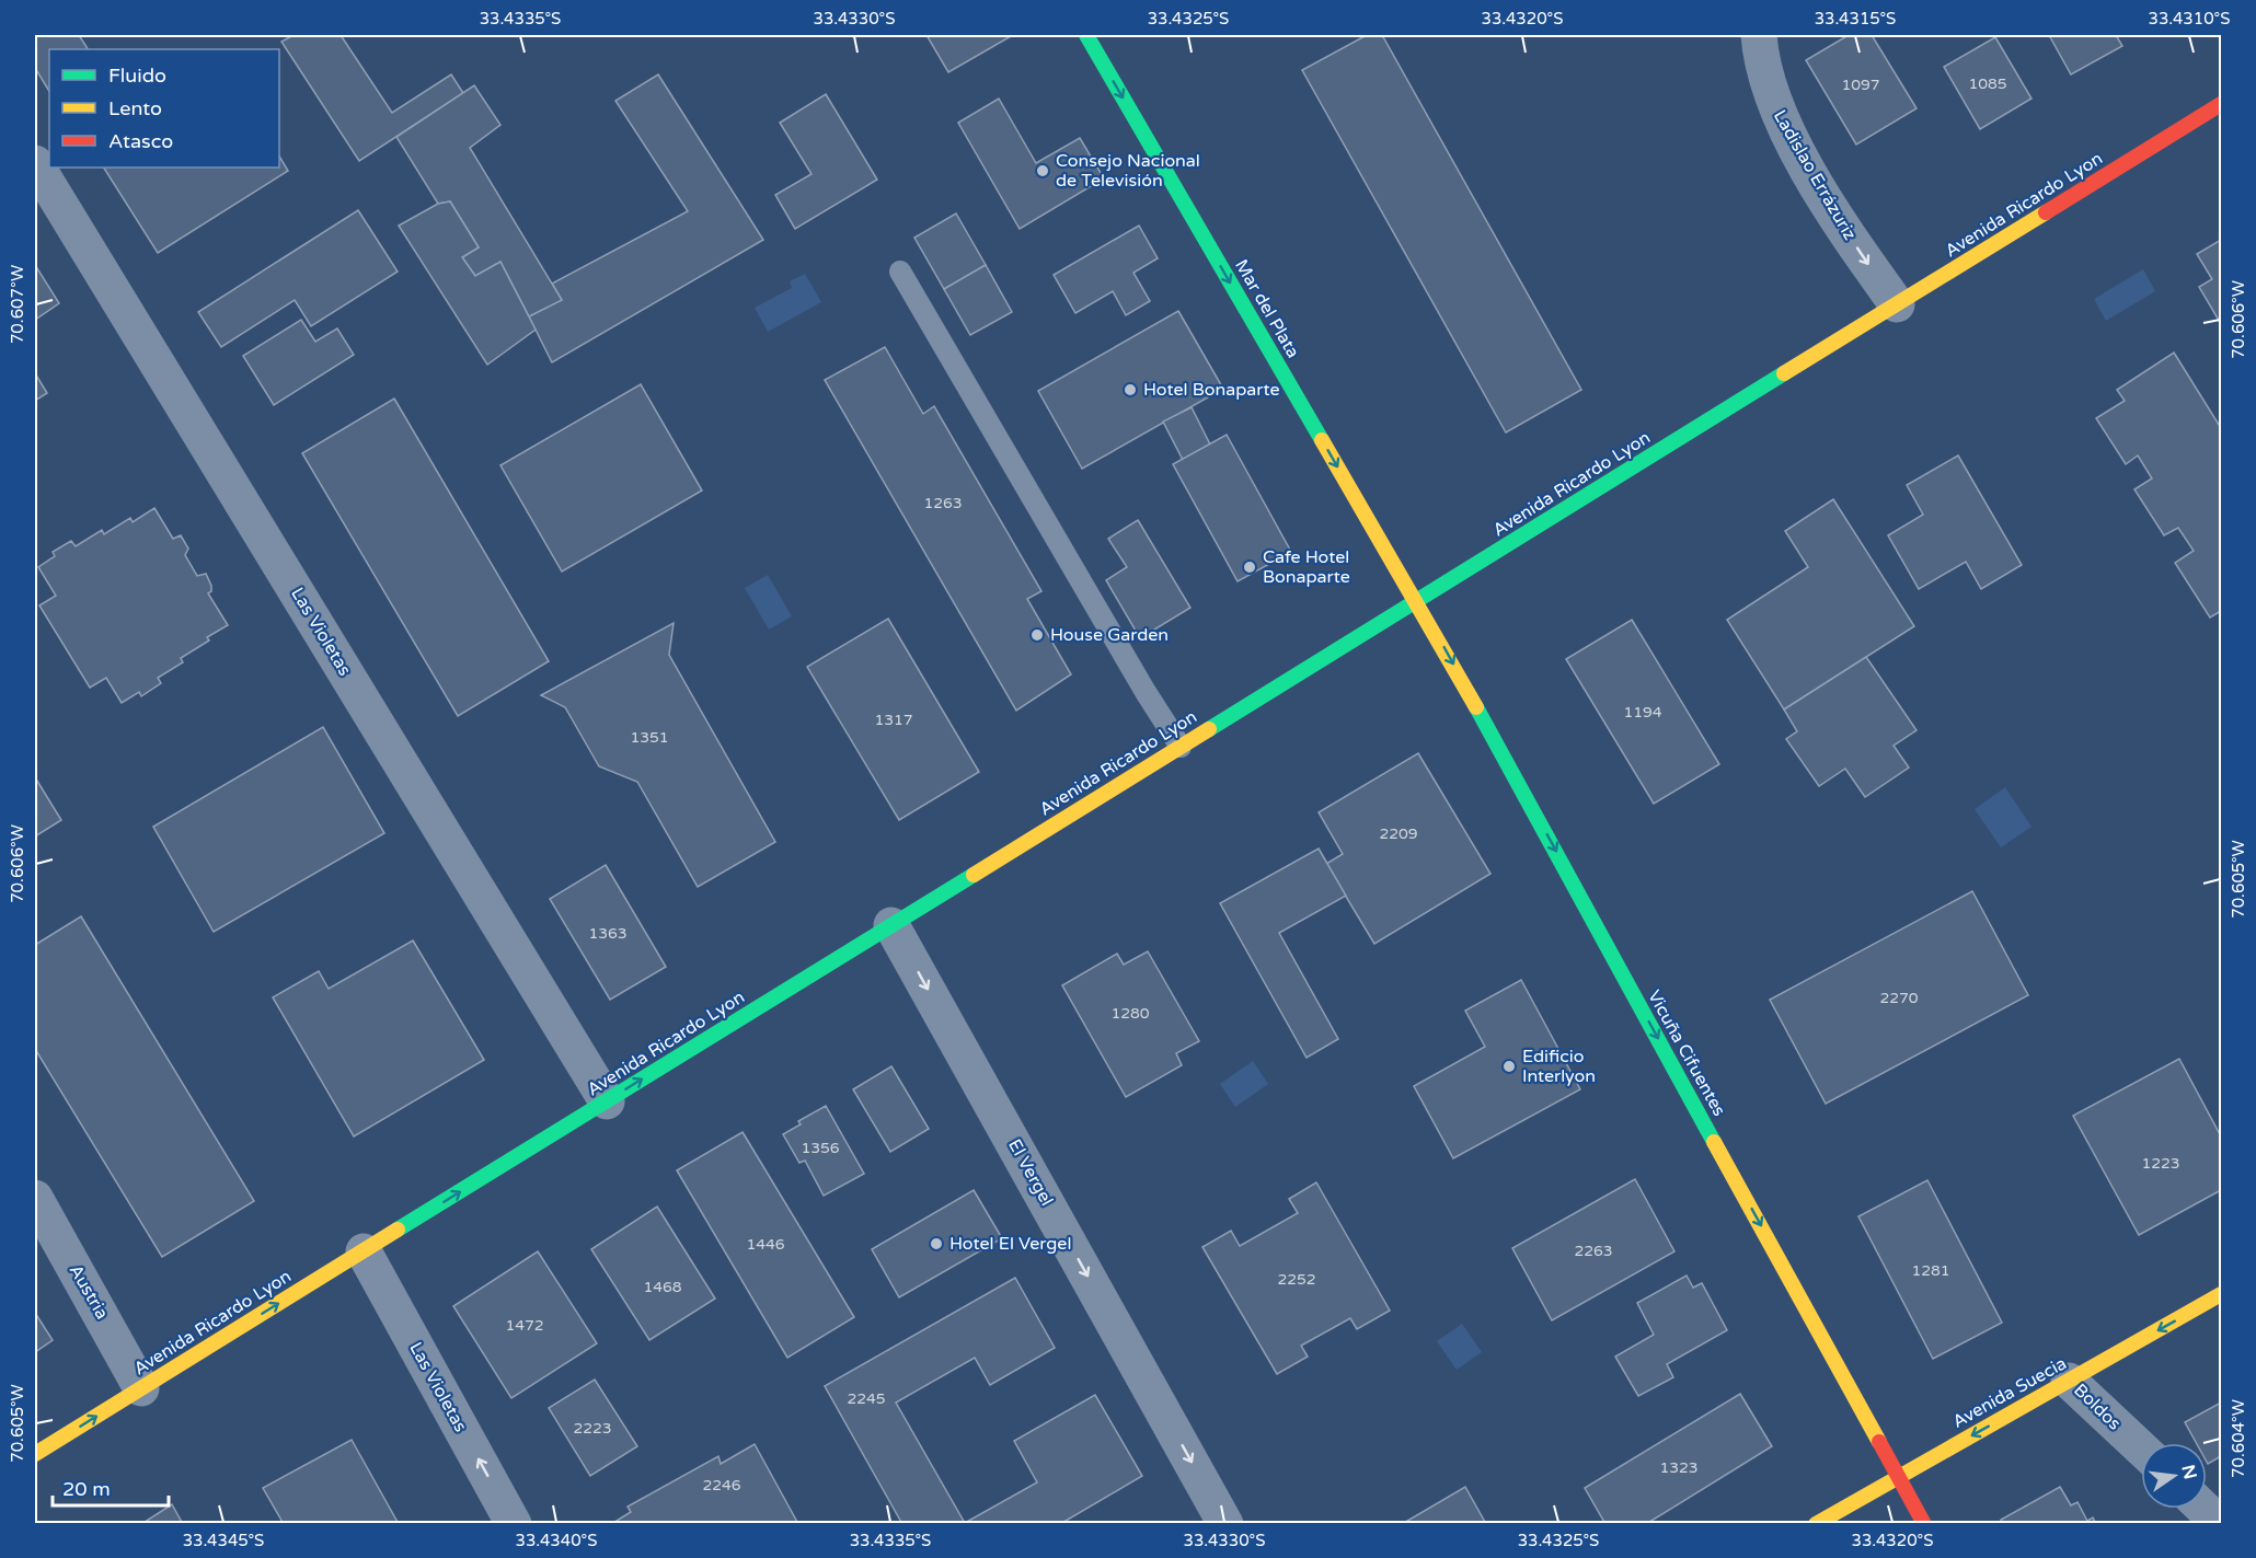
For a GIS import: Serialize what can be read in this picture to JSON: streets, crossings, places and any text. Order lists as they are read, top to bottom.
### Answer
{
  "streets": {
    "street": [
      "Ladislao Errázuriz",
      "Avenida Ricardo Lyon",
      "Mar del Plata",
      "Las Violetas",
      "Vicuña Cifuentes",
      "El Vergel",
      "Austria",
      "Avenida Suecia",
      "Boldos"
    ]
  },
  "crossings": [
    ["Ladislao Errázuriz", "Avenida Ricardo Lyon"],
    ["Avenida Ricardo Lyon", "Mar del Plata"],
    ["Avenida Ricardo Lyon", "Las Violetas"],
    ["Avenida Ricardo Lyon", "Vicuña Cifuentes"],
    ["Avenida Ricardo Lyon", "El Vergel"],
    ["Avenida Ricardo Lyon", "Austria"],
    ["Mar del Plata", "Vicuña Cifuentes"],
    ["Vicuña Cifuentes", "Avenida Suecia"],
    ["Avenida Suecia", "Boldos"]
  ],
  "one_way": [
    "Ladislao Errázuriz",
    "Avenida Ricardo Lyon",
    "Mar del Plata",
    "Vicuña Cifuentes",
    "El Vergel",
    "Avenida Suecia"
  ],
  "places": [
    "Consejo Nacional de Televisión",
    "Hotel Bonaparte",
    "Cafe Hotel Bonaparte",
    "House Garden",
    "Edificio Interlyon",
    "Hotel El Vergel"
  ],
  "house_numbers": [
    "1085",
    "1097",
    "1263",
    "1194",
    "1317",
    "1351",
    "2209",
    "1363",
    "2270",
    "1280",
    "1356",
    "1223",
    "1446",
    "2263",
    "1281",
    "2252",
    "1468",
    "1472",
    "2245",
    "2223",
    "1323",
    "2246"
  ],
  "legend": ["Fluido", "Lento", "Atasco"],
  "scale_bar": "20 m",
  "north": "right",
  "coordinates": [
    "33.4335°S",
    "33.4330°S",
    "33.4325°S",
    "33.4320°S",
    "33.4315°S",
    "33.4310°S",
    "70.607°W",
    "70.606°W",
    "70.605°W",
    "70.604°W",
    "33.4345°S",
    "33.4340°S"
  ]
}
